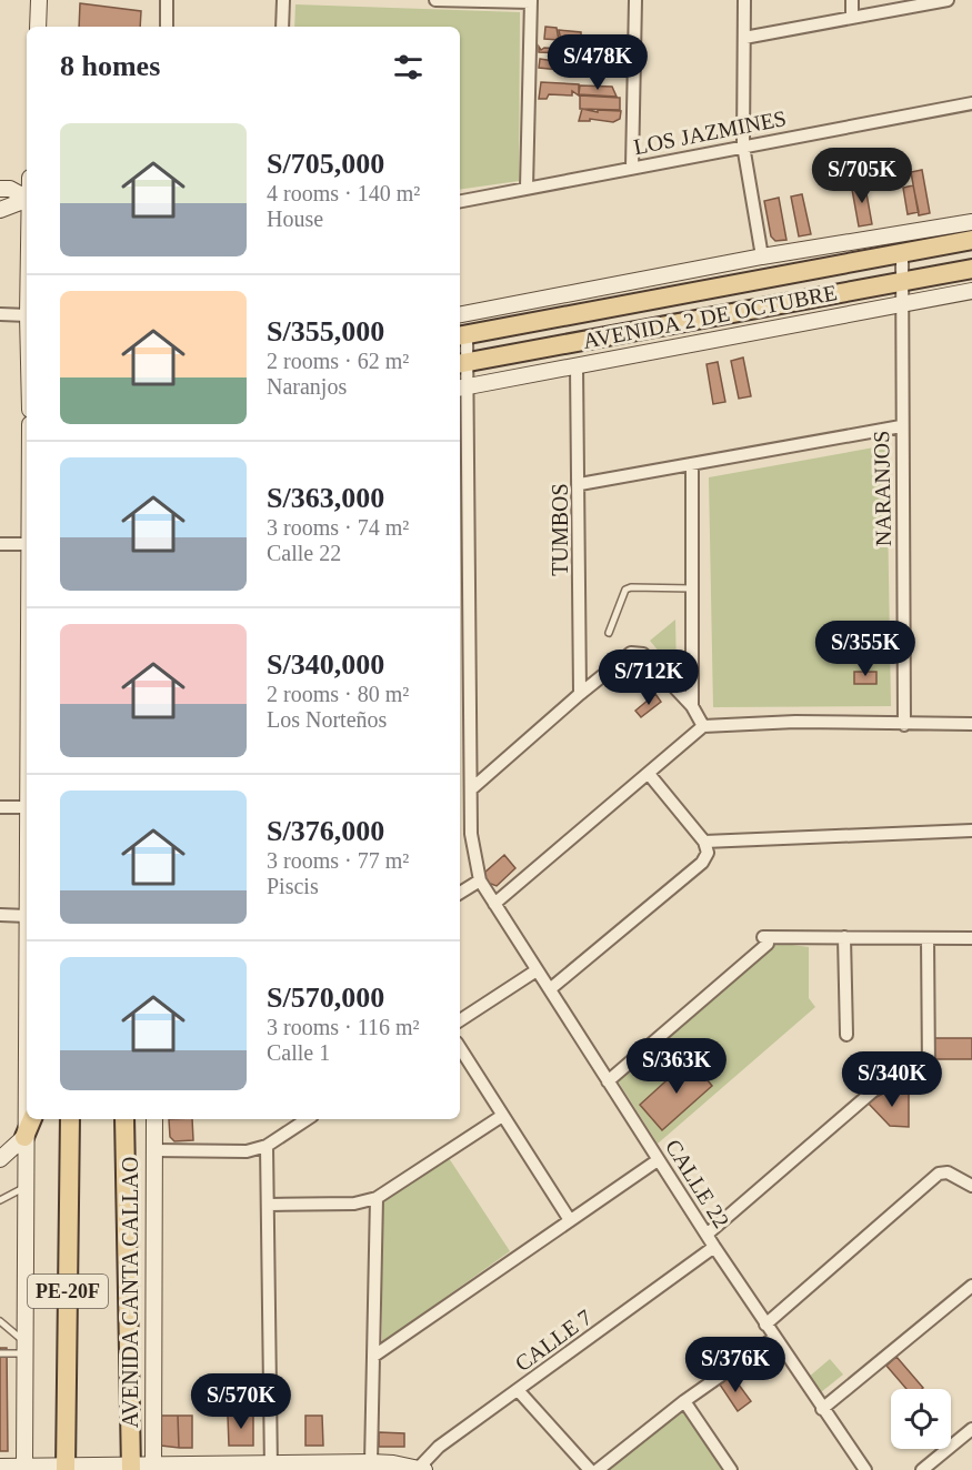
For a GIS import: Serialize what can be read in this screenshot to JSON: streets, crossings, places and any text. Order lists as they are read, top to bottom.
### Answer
{
  "streets": {
    "main road": ["AVENIDA 2 DE OCTUBRE", "PE-20F", "AVENIDA CANTA CALLAO"],
    "street": [
      "LOS JAZMINES",
      "NARANJOS",
      "TUMBOS",
      "CALLE 22",
      "CALLE 7"
    ]
  },
  "crossings": [
    ["AVENIDA 2 DE OCTUBRE", "NARANJOS"],
    ["AVENIDA 2 DE OCTUBRE", "TUMBOS"],
    ["CALLE 22", "CALLE 7"]
  ],
  "page": {
    "heading": "8 homes",
    "price": [
      "S/478K",
      "S/705K",
      "S/355K",
      "S/712K",
      "S/363K",
      "S/340K",
      "S/376K",
      "S/570K"
    ],
    "list": [
      {
        "name": "S/705,000",
        "note": "4 rooms · 140 m² · House"
      },
      {
        "name": "S/355,000",
        "note": "2 rooms · 62 m² · Naranjos"
      },
      {
        "name": "S/363,000",
        "note": "3 rooms · 74 m² · Calle 22"
      },
      {
        "name": "S/340,000",
        "note": "2 rooms · 80 m² · Los Norteños"
      },
      {
        "name": "S/376,000",
        "note": "3 rooms · 77 m² · Piscis"
      },
      {
        "name": "S/570,000",
        "note": "3 rooms · 116 m² · Calle 1"
      }
    ]
  }
}
